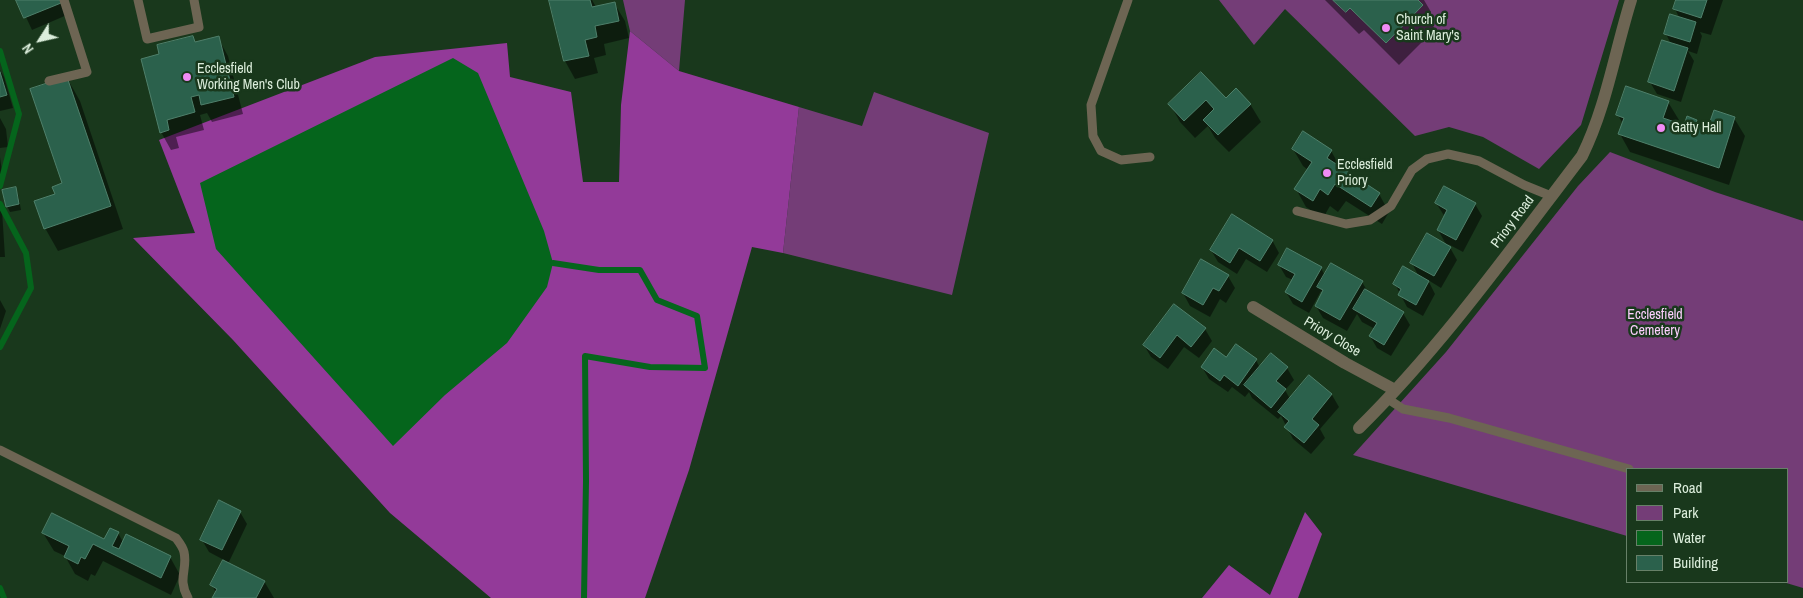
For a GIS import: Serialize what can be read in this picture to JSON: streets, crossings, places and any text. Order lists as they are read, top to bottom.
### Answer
{
  "streets": {
    "street": ["Priory Road", "Priory Close"]
  },
  "crossings": [
    ["Priory Road", "Priory Close"]
  ],
  "parks": ["Ecclesfield Cemetery"],
  "places": [
    "Church of Saint Mary's",
    "Ecclesfield Working Men's Club",
    "Gatty Hall",
    "Ecclesfield Priory"
  ],
  "legend": [
    "Road",
    "Park",
    "Water",
    "Building"
  ],
  "north": "bottom left"
}
